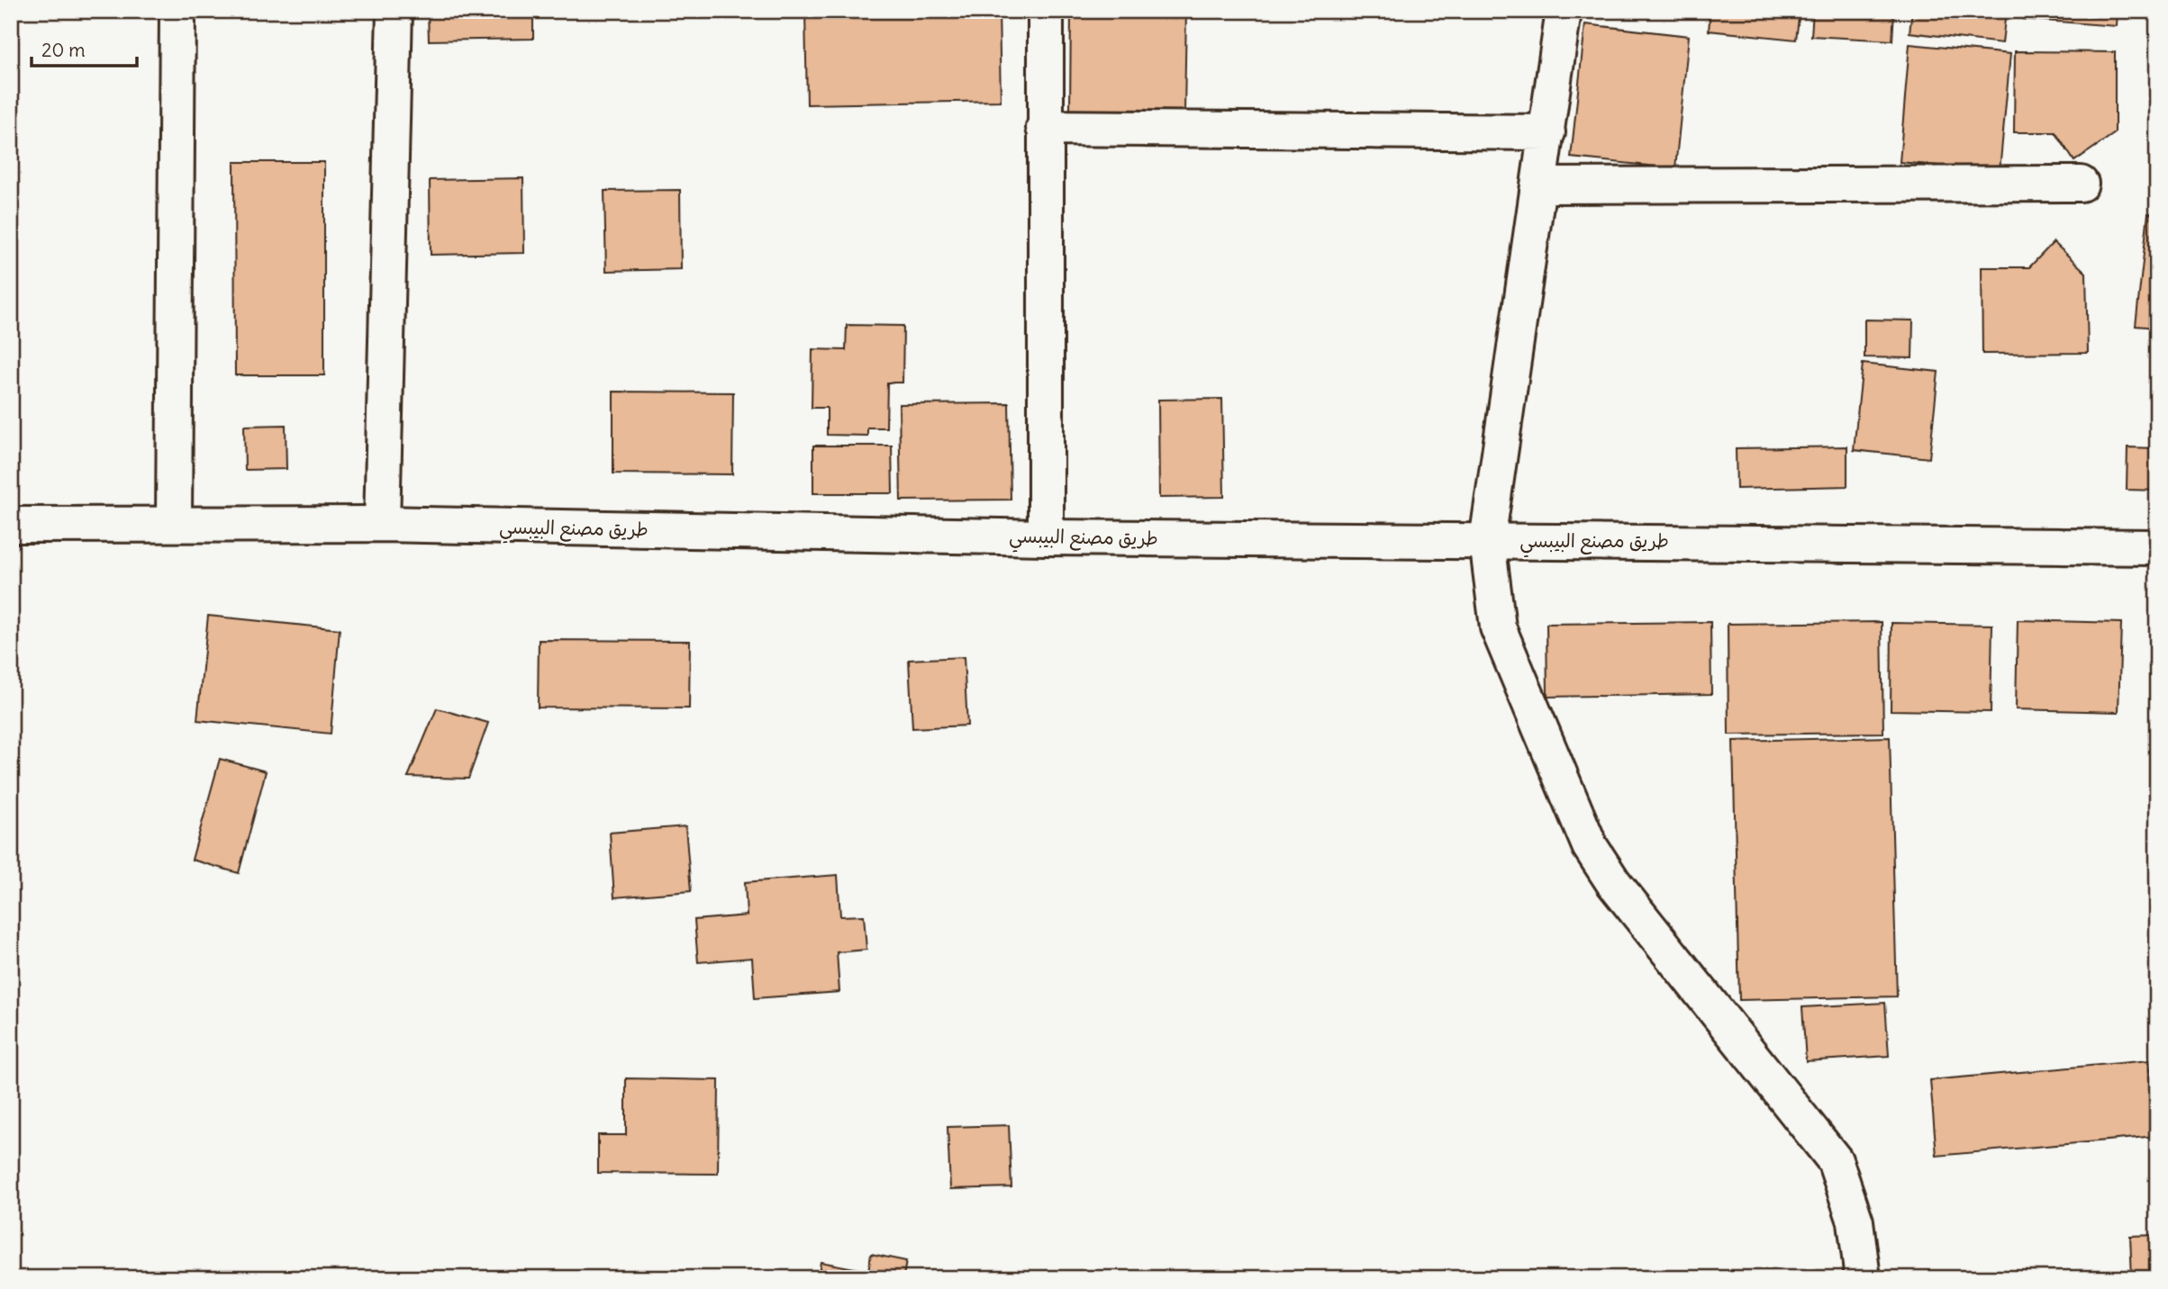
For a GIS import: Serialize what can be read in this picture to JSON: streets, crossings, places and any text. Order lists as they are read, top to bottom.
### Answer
{
  "streets": {
    "street": ["طريق مصنع البيبسي"]
  },
  "scale_bar": "20 m"
}
